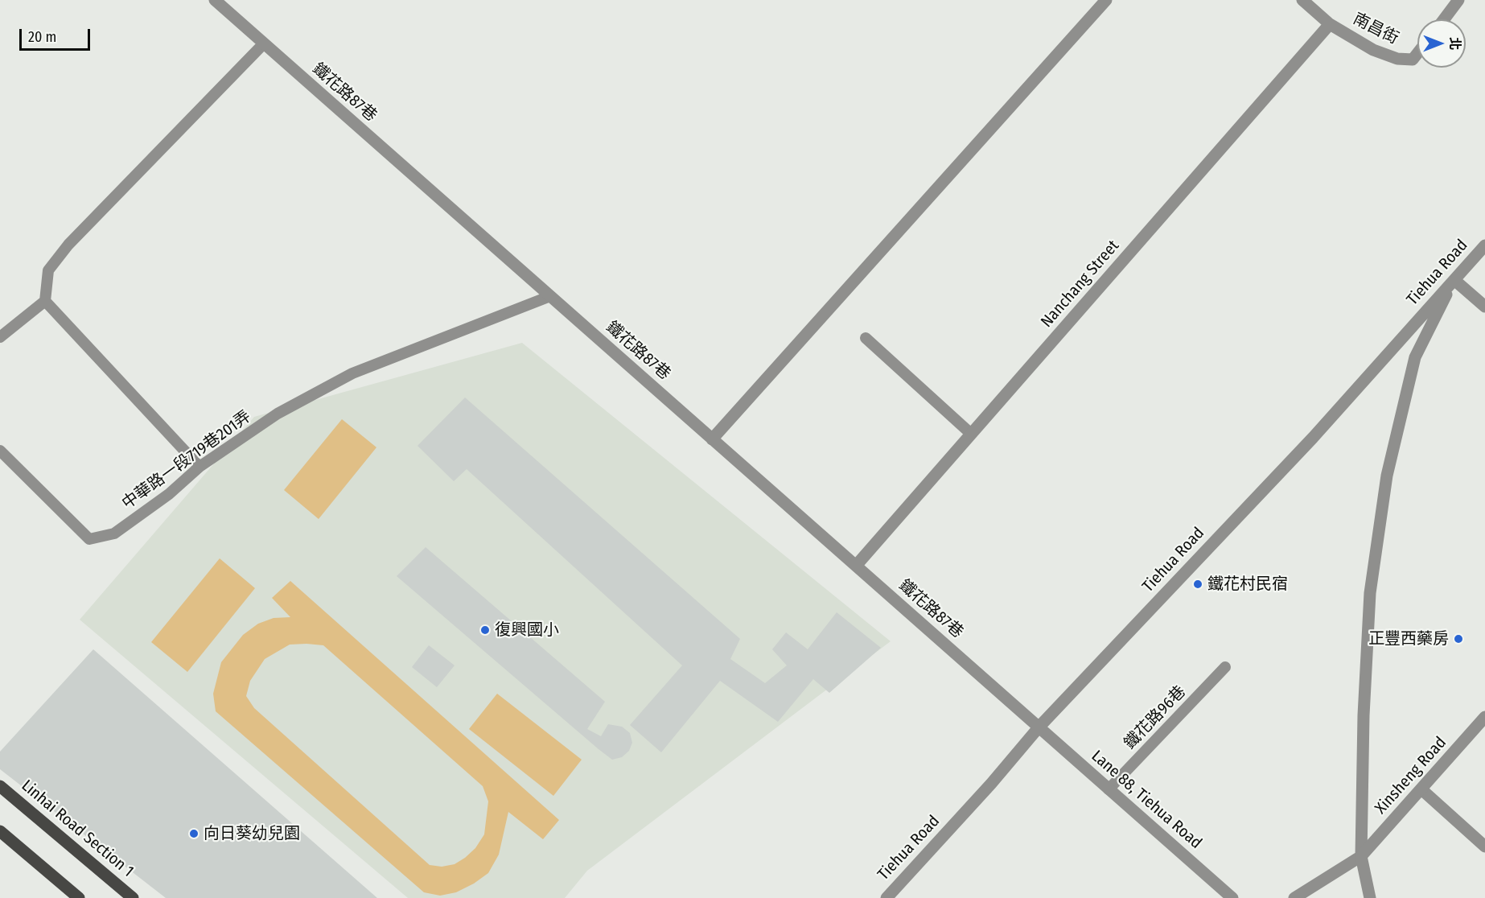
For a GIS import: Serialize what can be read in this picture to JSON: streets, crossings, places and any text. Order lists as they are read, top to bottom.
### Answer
{
  "streets": {
    "main road": ["Linhai Road Section 1"],
    "street": [
      "南昌街",
      "鐵花路87巷",
      "Tiehua Road",
      "Nanchang Street",
      "Xinsheng Road",
      "Lane 88, Tiehua Road"
    ],
    "lane": ["中華路一段719巷201弄", "鐵花路96巷"]
  },
  "crossings": [
    ["南昌街", "Nanchang Street"],
    ["鐵花路87巷", "Tiehua Road"],
    ["鐵花路87巷", "Nanchang Street"],
    ["鐵花路87巷", "中華路一段719巷201弄"],
    ["鐵花路87巷", "Lane 88, Tiehua Road"],
    ["Tiehua Road", "Lane 88, Tiehua Road"],
    ["鐵花路96巷", "Lane 88, Tiehua Road"]
  ],
  "places": [
    "鐵花村民宿",
    "復興國小",
    "正豐西藥房",
    "向日葵幼兒園"
  ],
  "scale_bar": "20 m",
  "north": "right"
}
